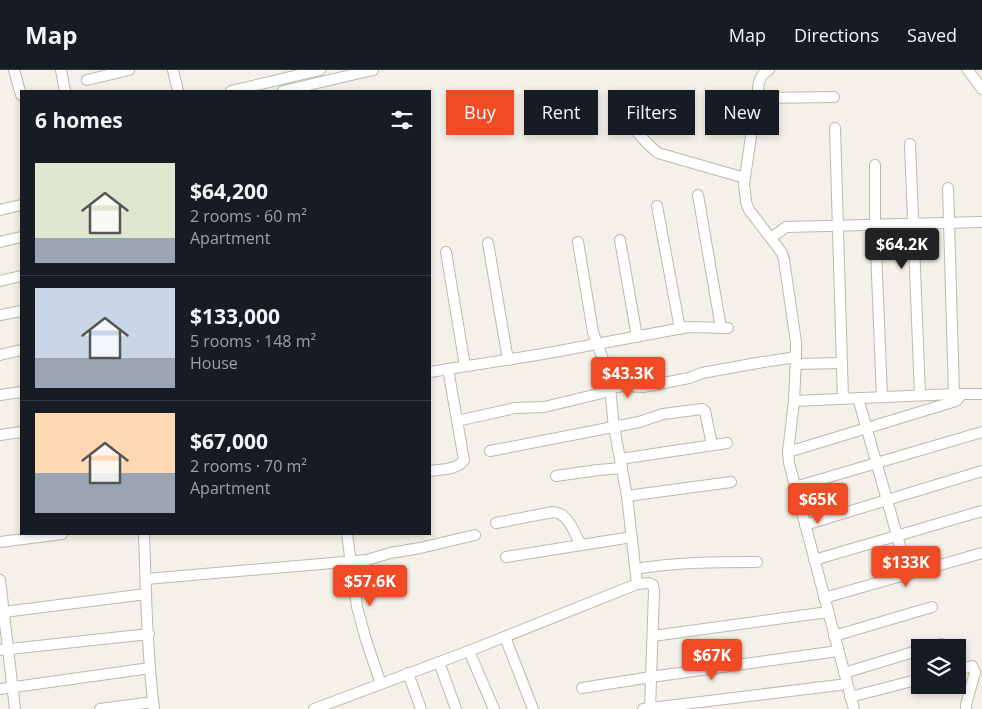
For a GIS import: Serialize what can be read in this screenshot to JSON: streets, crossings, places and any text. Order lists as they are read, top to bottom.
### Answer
{
  "page": {
    "header": "Map",
    "nav": ["Map", "Directions", "Saved"],
    "chip": [
      "Buy",
      "Rent",
      "Filters",
      "New"
    ],
    "heading": "6 homes",
    "list": [
      {
        "name": "$64,200",
        "note": "2 rooms · 60 m² · Apartment"
      },
      {
        "name": "$133,000",
        "note": "5 rooms · 148 m² · House"
      },
      {
        "name": "$67,000",
        "note": "2 rooms · 70 m² · Apartment"
      }
    ],
    "price": [
      "$64.2K",
      "$43.3K",
      "$65K",
      "$133K",
      "$57.6K",
      "$67K"
    ]
  }
}
